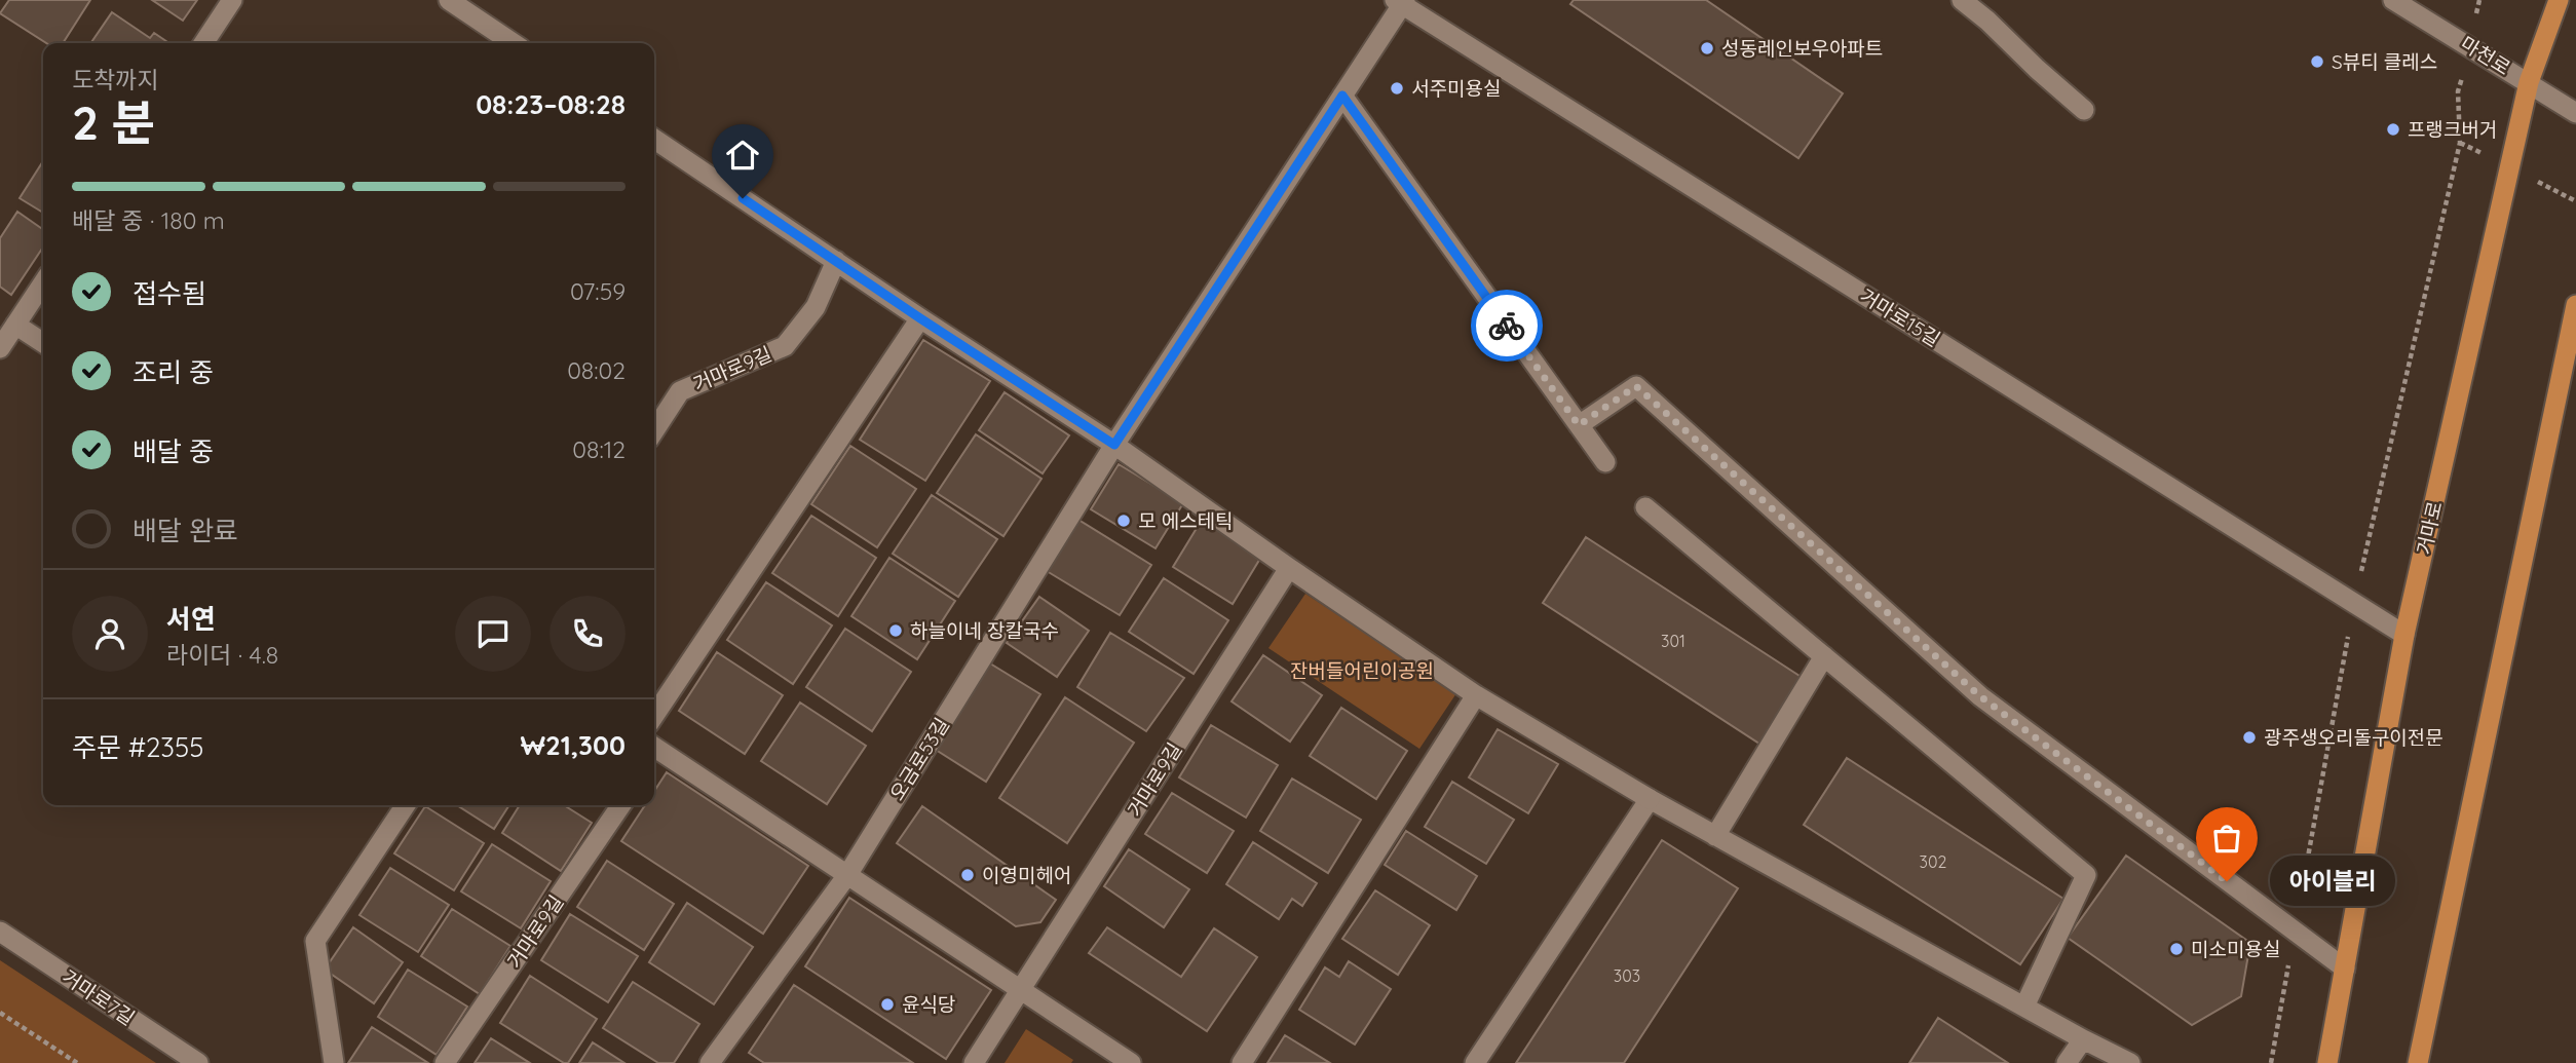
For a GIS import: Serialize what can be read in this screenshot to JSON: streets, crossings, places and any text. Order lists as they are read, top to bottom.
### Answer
{
  "streets": {
    "main road": ["거마로"],
    "street": [
      "마천로",
      "거마로15길",
      "거마로9길",
      "오금로53길",
      "거마로7길"
    ]
  },
  "crossings": [
    ["마천로", "거마로"],
    ["거마로15길", "거마로"],
    ["거마로15길", "오금로53길"]
  ],
  "parks": ["잔버들어린이공원"],
  "places": [
    "성동레인보우아파트",
    "S뷰티 클레스",
    "서주미용실",
    "프랭크버거",
    "모 에스테틱",
    "하늘이네 장칼국수",
    "광주생오리돌구이전문",
    "이영미헤어",
    "아이블리",
    "미소미용실",
    "윤식당"
  ],
  "house_numbers": ["301", "302", "303"],
  "page": {
    "heading": ["2 분", "도착까지", "08:23–08:28"],
    "panel": [
      "서연",
      "라이더 · 4.8",
      "주문 #2355",
      "₩21,300"
    ],
    "bar": "배달 중 · 180 m",
    "list": [
      ["접수됨", "07:59"],
      ["조리 중", "08:02"],
      ["배달 중", "08:12"],
      "배달 완료"
    ],
    "bubble": "아이블리"
  }
}
